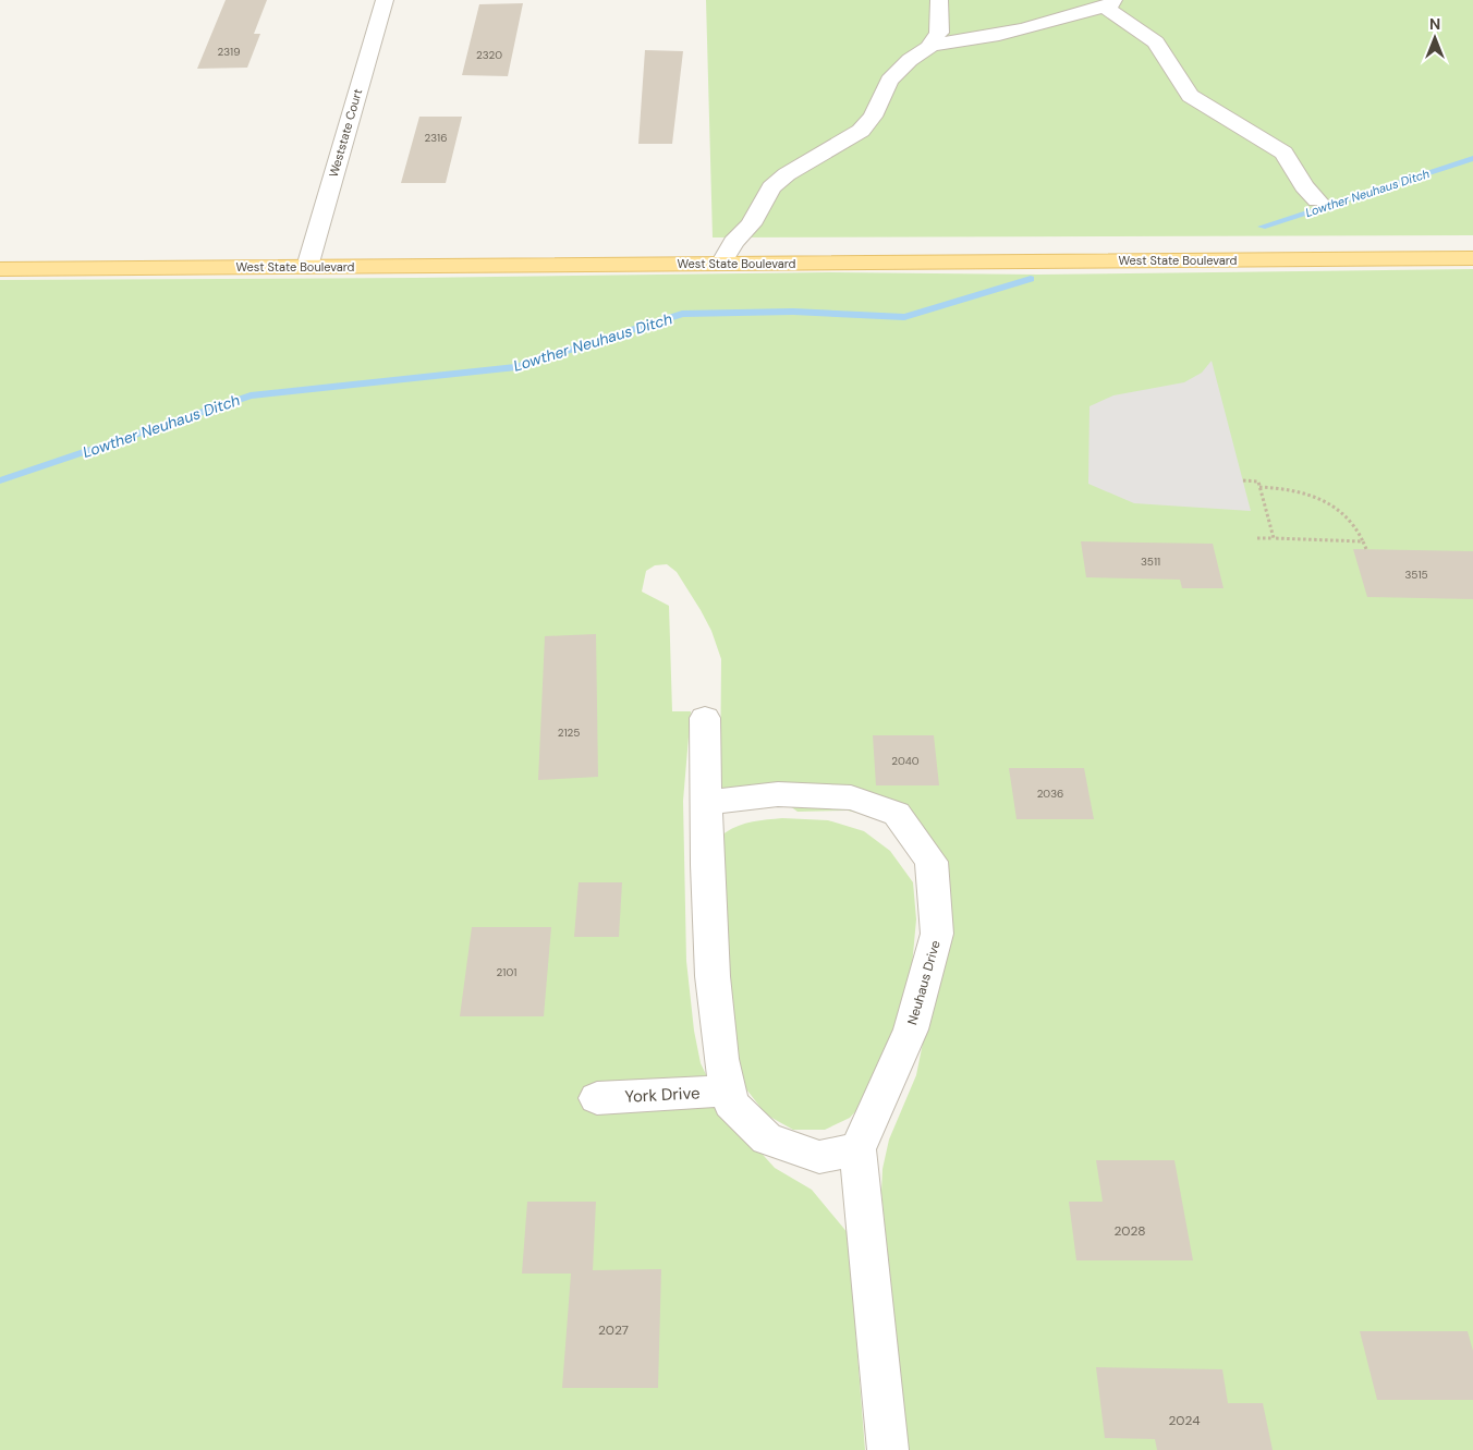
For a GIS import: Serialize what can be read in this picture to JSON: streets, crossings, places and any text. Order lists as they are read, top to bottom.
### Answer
{
  "streets": {
    "main road": ["West State Boulevard"],
    "street": ["Weststate Court", "Neuhaus Drive", "York Drive"]
  },
  "crossings": [
    ["Weststate Court", "West State Boulevard"]
  ],
  "water": ["Lowther Neuhaus Ditch"],
  "house_numbers": [
    "2319",
    "2320",
    "2316",
    "3511",
    "3515",
    "2125",
    "2040",
    "2036",
    "2101",
    "2028",
    "2027",
    "2024"
  ],
  "north": "top"
}
